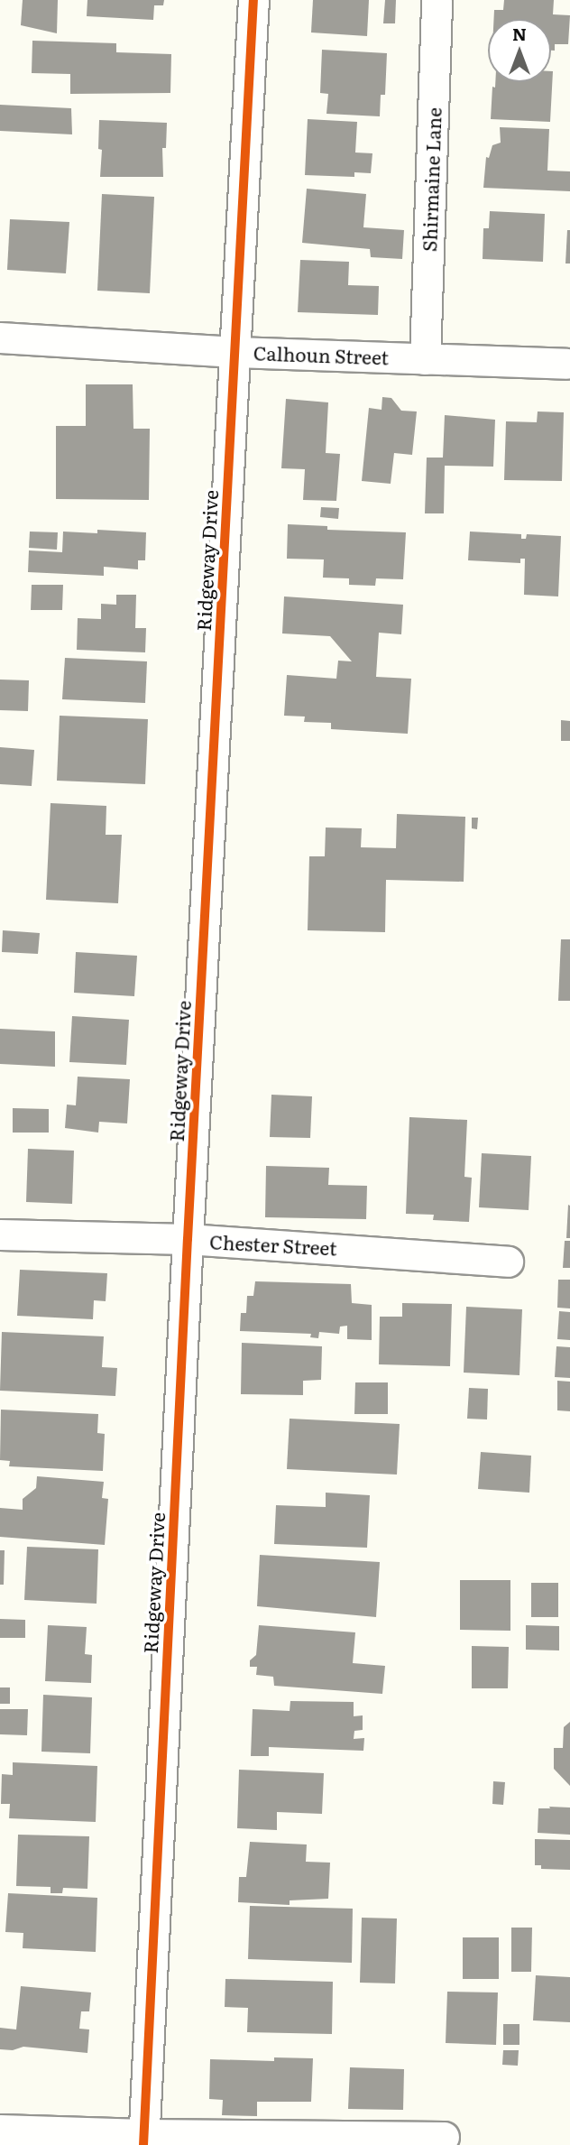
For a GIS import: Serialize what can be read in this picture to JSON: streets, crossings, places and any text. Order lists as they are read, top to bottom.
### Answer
{
  "streets": {
    "street": [
      "Shirmaine Lane",
      "Calhoun Street",
      "Ridgeway Drive",
      "Chester Street"
    ]
  },
  "crossings": [
    ["Shirmaine Lane", "Calhoun Street"],
    ["Calhoun Street", "Ridgeway Drive"],
    ["Ridgeway Drive", "Chester Street"]
  ],
  "north": "top"
}
